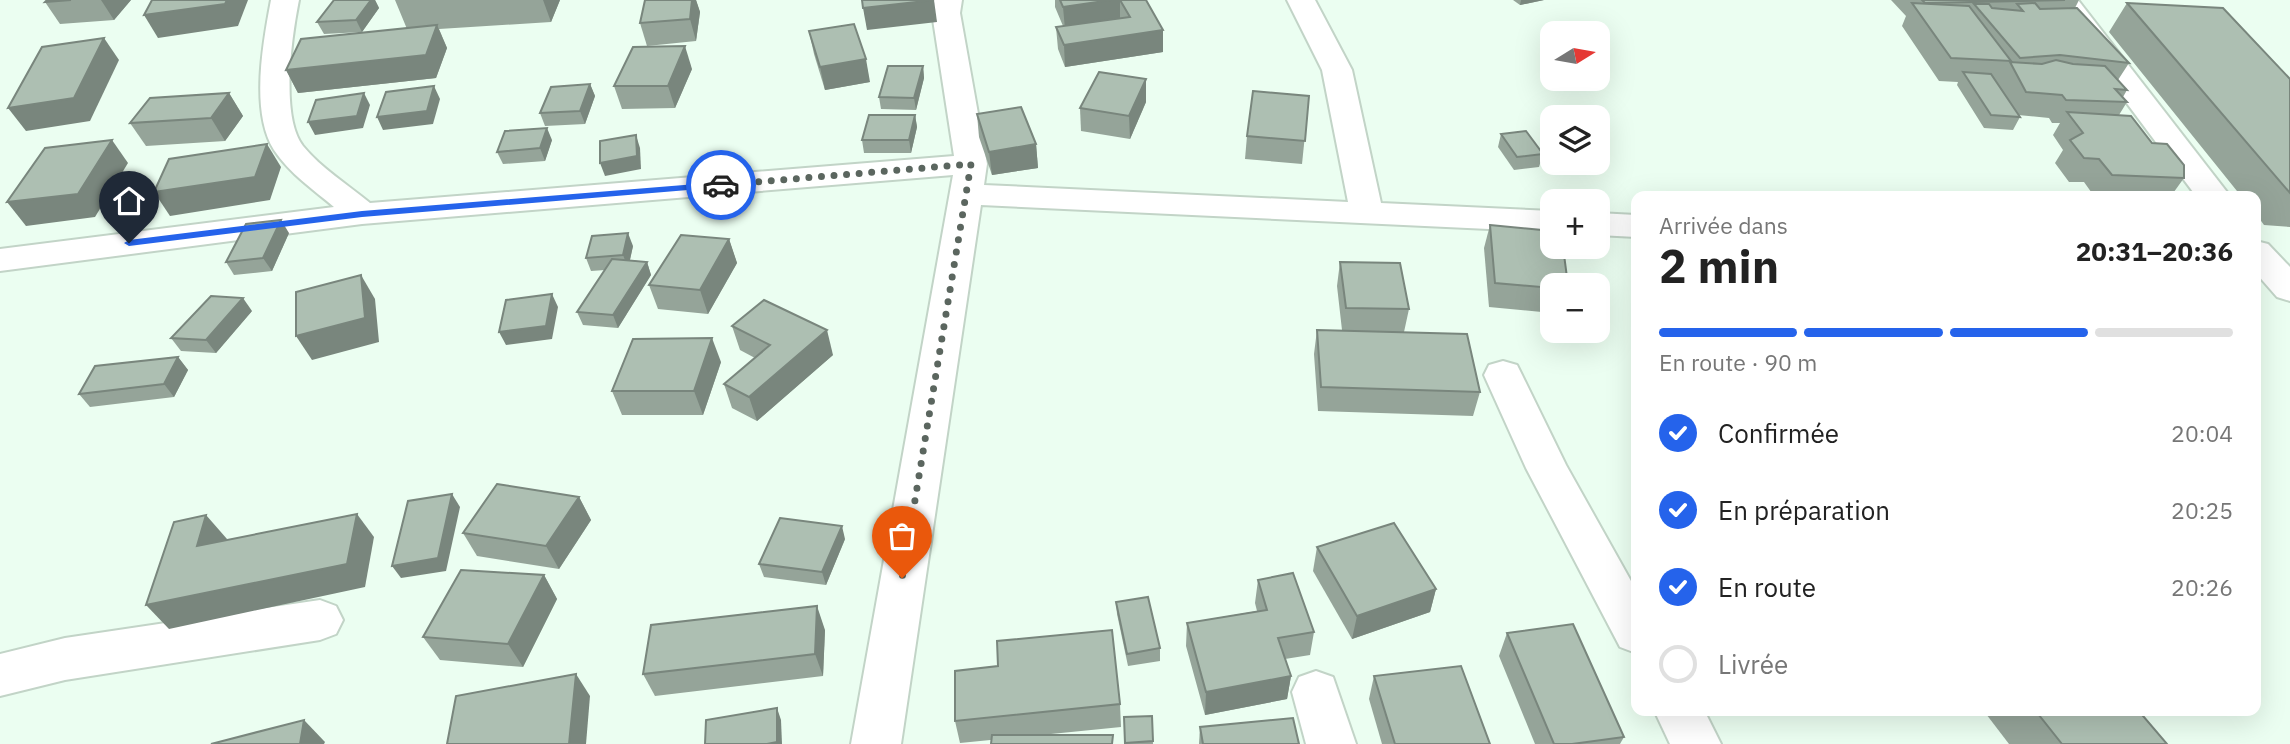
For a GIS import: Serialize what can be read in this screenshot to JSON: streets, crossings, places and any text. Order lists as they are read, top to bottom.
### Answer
{
  "north": "right",
  "page": {
    "map_buttons": ["+", "−"],
    "heading": ["2 min", "Arrivée dans", "20:31–20:36"],
    "bar": "En route · 90 m",
    "list": [
      ["Confirmée", "20:04"],
      ["En préparation", "20:25"],
      ["En route", "20:26"],
      "Livrée"
    ]
  }
}
